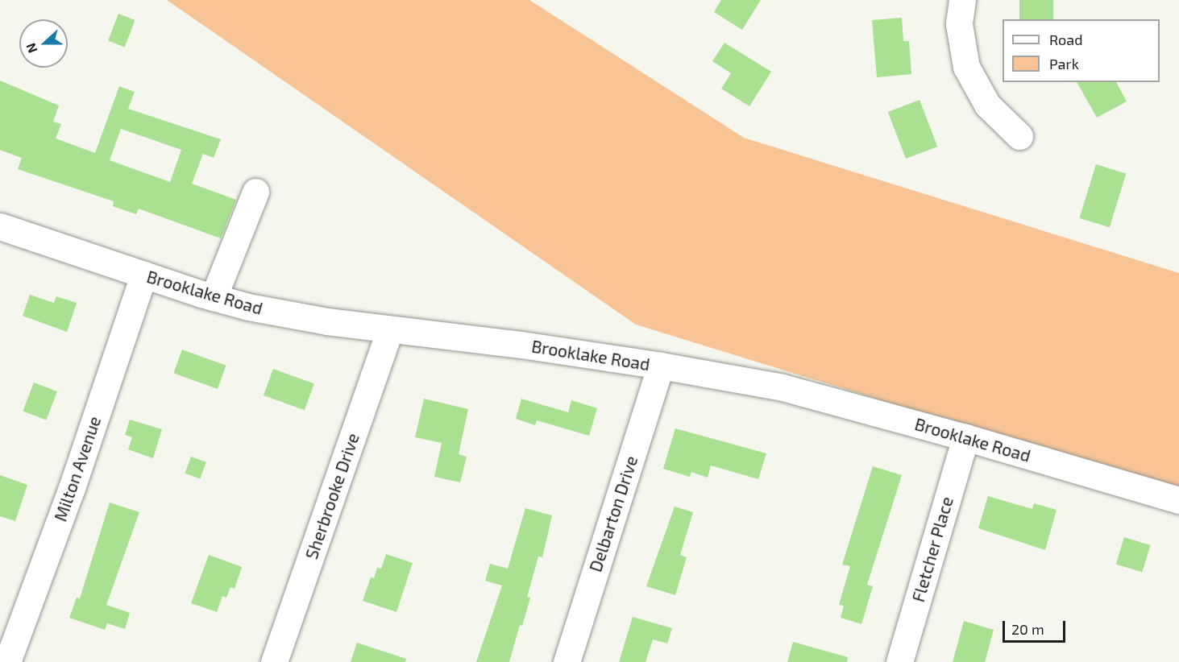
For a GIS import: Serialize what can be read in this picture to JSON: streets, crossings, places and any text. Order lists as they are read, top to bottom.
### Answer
{
  "streets": {
    "street": [
      "Brooklake Road",
      "Milton Avenue",
      "Sherbrooke Drive",
      "Delbarton Drive",
      "Fletcher Place"
    ]
  },
  "crossings": [
    ["Brooklake Road", "Milton Avenue"],
    ["Brooklake Road", "Sherbrooke Drive"],
    ["Brooklake Road", "Delbarton Drive"],
    ["Brooklake Road", "Fletcher Place"]
  ],
  "legend": ["Road", "Park"],
  "scale_bar": "20 m",
  "north": "left"
}
